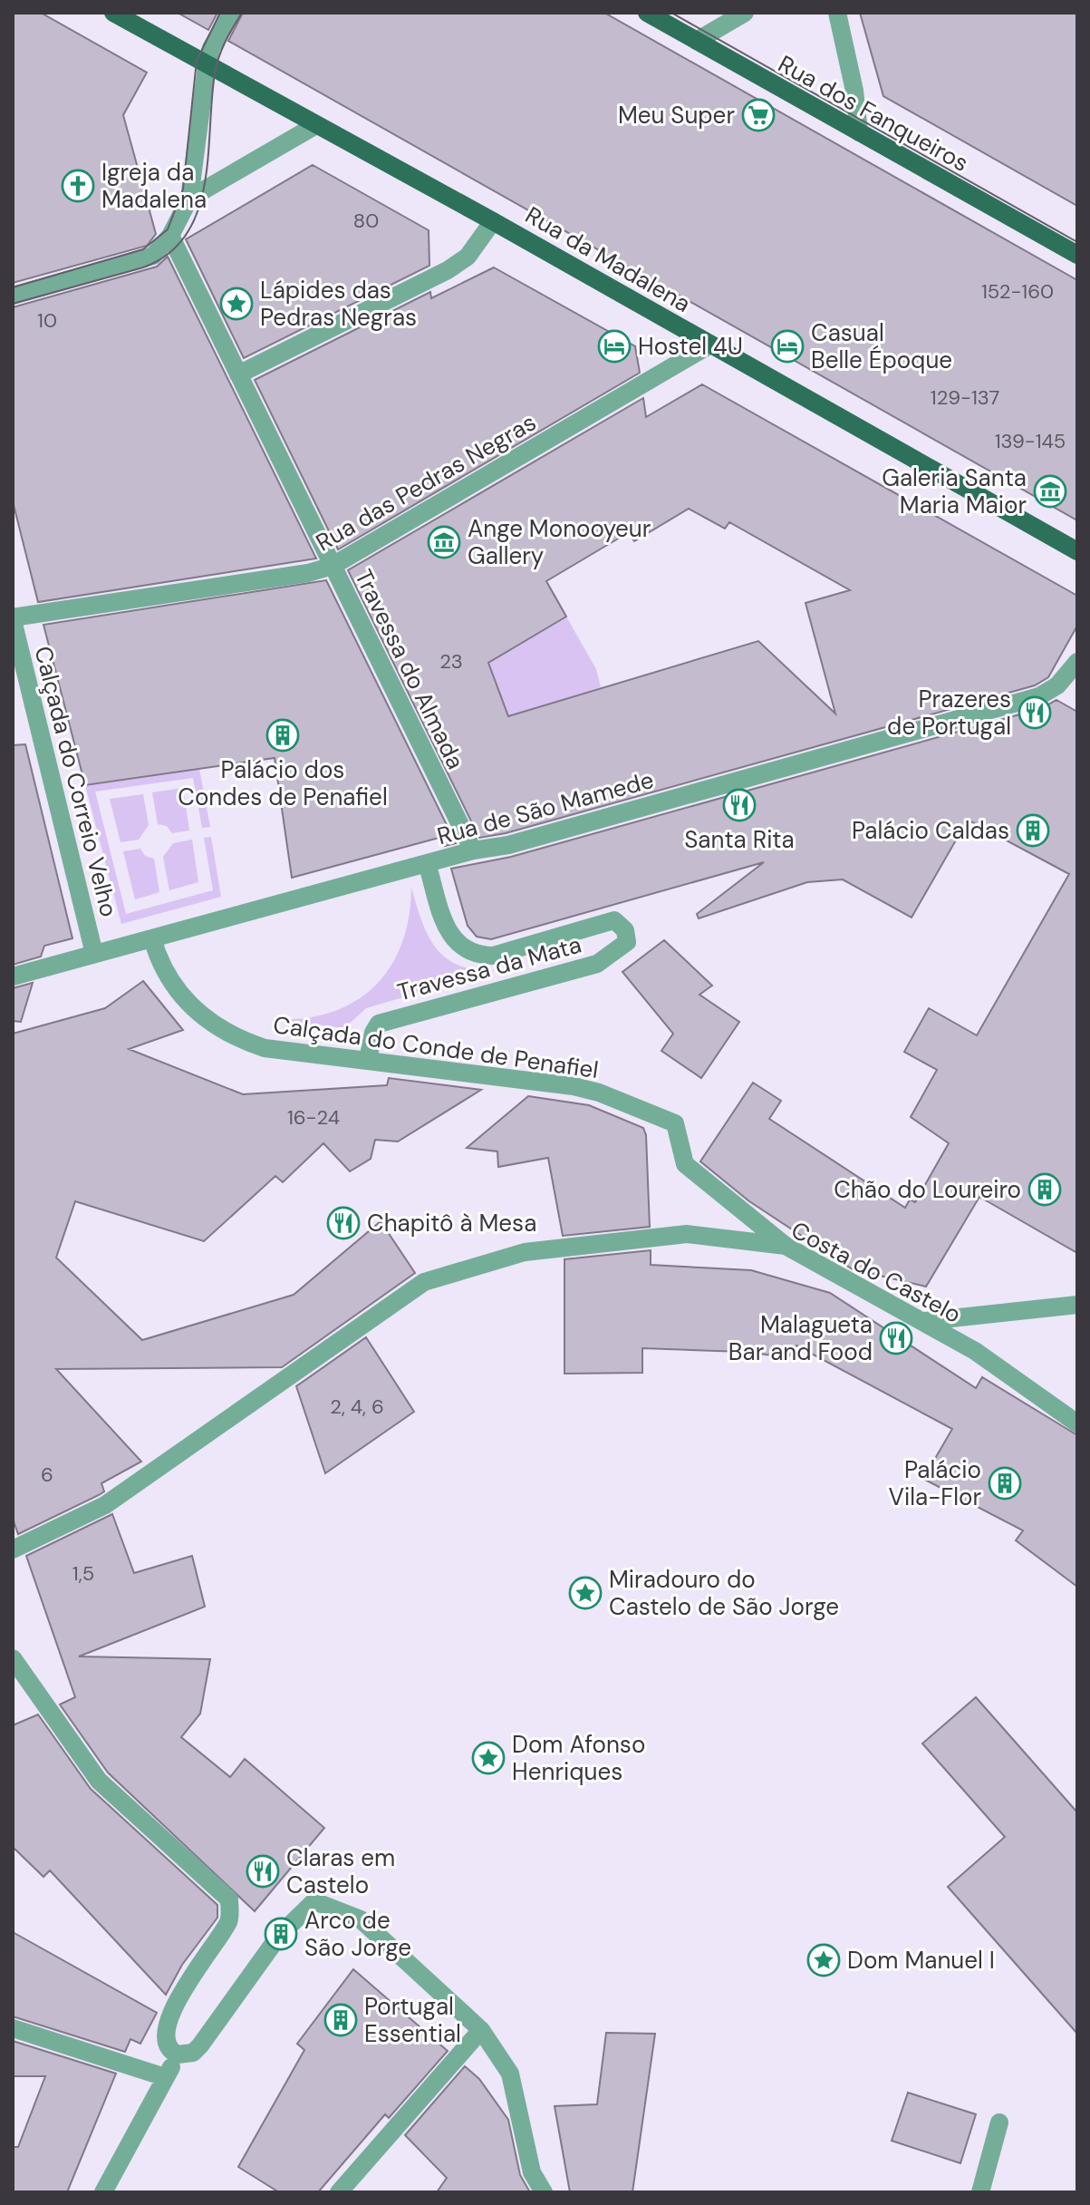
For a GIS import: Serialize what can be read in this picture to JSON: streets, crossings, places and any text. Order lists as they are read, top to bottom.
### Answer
{
  "streets": {
    "main road": ["Rua dos Fanqueiros", "Rua da Madalena"],
    "street": [
      "Rua das Pedras Negras",
      "Travessa do Almada",
      "Calçada do Correio Velho",
      "Rua de São Mamede",
      "Travessa da Mata",
      "Calçada do Conde de Penafiel",
      "Costa do Castelo"
    ]
  },
  "crossings": [
    ["Rua da Madalena", "Rua das Pedras Negras"],
    ["Rua das Pedras Negras", "Travessa do Almada"],
    ["Rua das Pedras Negras", "Calçada do Correio Velho"],
    ["Travessa do Almada", "Rua de São Mamede"],
    ["Calçada do Correio Velho", "Rua de São Mamede"],
    ["Rua de São Mamede", "Travessa da Mata"],
    ["Rua de São Mamede", "Calçada do Conde de Penafiel"],
    ["Travessa da Mata", "Calçada do Conde de Penafiel"],
    ["Calçada do Conde de Penafiel", "Costa do Castelo"]
  ],
  "places": {
    "supermarket": ["Meu Super"],
    "church": ["Igreja da Madalena"],
    "place": [
      "Lápides das Pedras Negras",
      "Miradouro do Castelo de São Jorge",
      "Dom Afonso Henriques",
      "Dom Manuel I"
    ],
    "hotel": ["Hostel 4U", "Casual Belle Époque"],
    "museum": ["Galeria Santa Maria Maior", "Ange Monooyeur Gallery"],
    "restaurant": [
      "Prazeres de Portugal",
      "Santa Rita",
      "Chapitô à Mesa",
      "Malagueta Bar and Food",
      "Claras em Castelo"
    ],
    "building": [
      "Palácio dos Condes de Penafiel",
      "Palácio Caldas",
      "Chão do Loureiro",
      "Palácio Vila-Flor",
      "Arco de São Jorge",
      "Portugal Essential"
    ]
  },
  "house_numbers": [
    "80",
    "152-160",
    "10",
    "129-137",
    "139-145",
    "23",
    "16-24",
    "2, 4, 6",
    "6",
    "1,5"
  ]
}
